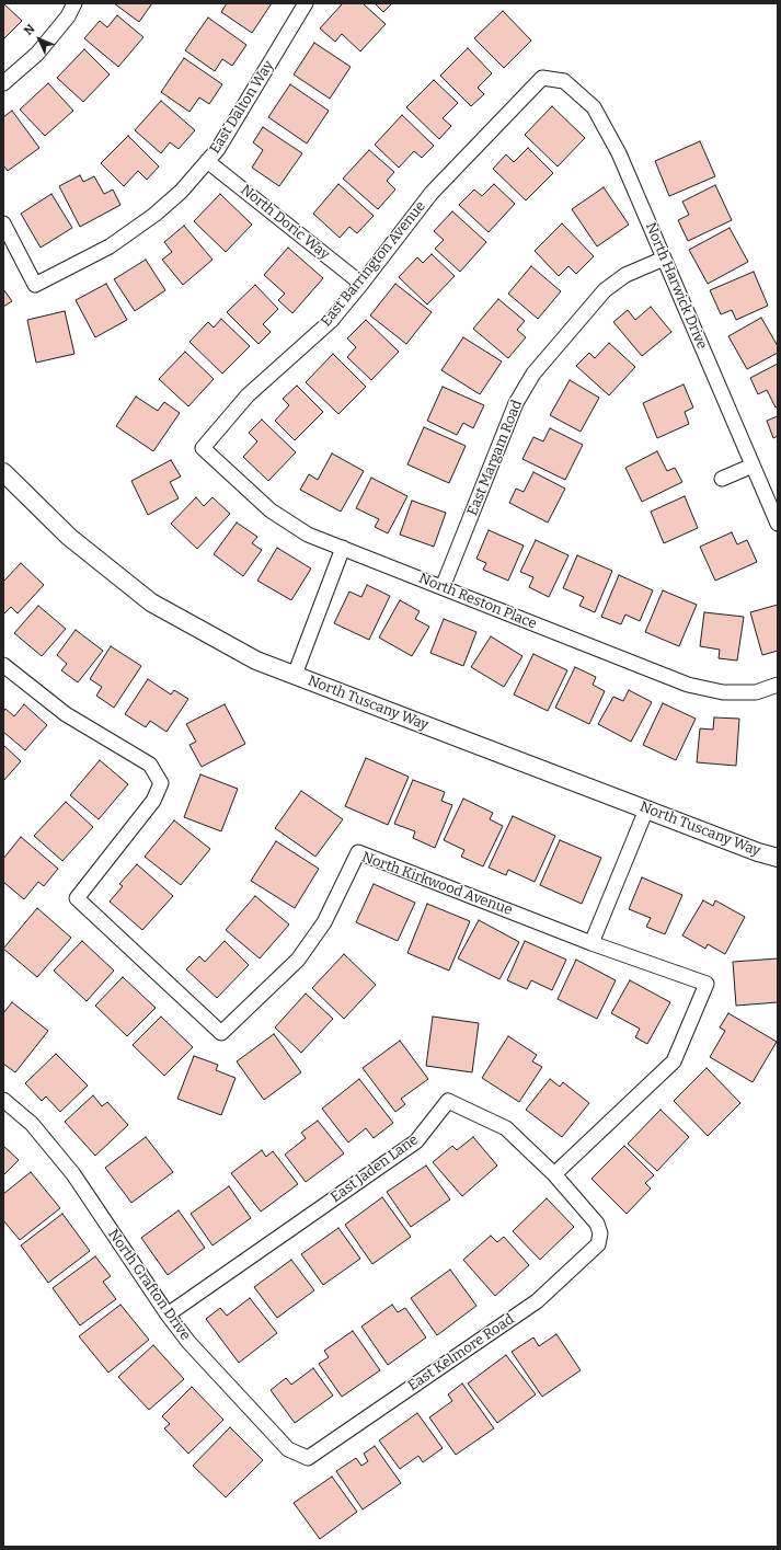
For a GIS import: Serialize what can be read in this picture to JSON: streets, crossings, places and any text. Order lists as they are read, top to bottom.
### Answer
{
  "streets": {
    "street": [
      "East Dalton Way",
      "North Doric Way",
      "East Barrington Avenue",
      "North Harwick Drive",
      "East Margam Road",
      "North Reston Place",
      "North Tuscany Way",
      "North Kirkwood Avenue",
      "East Jaden Lane",
      "North Grafton Drive",
      "East Kelmore Road"
    ]
  },
  "crossings": [
    ["East Dalton Way", "North Doric Way"],
    ["North Doric Way", "East Barrington Avenue"],
    ["East Barrington Avenue", "North Harwick Drive"],
    ["East Barrington Avenue", "North Reston Place"],
    ["North Harwick Drive", "East Margam Road"],
    ["East Margam Road", "North Reston Place"],
    ["North Kirkwood Avenue", "East Jaden Lane"],
    ["East Jaden Lane", "North Grafton Drive"],
    ["East Jaden Lane", "East Kelmore Road"],
    ["North Grafton Drive", "East Kelmore Road"]
  ],
  "north": "top left"
}
